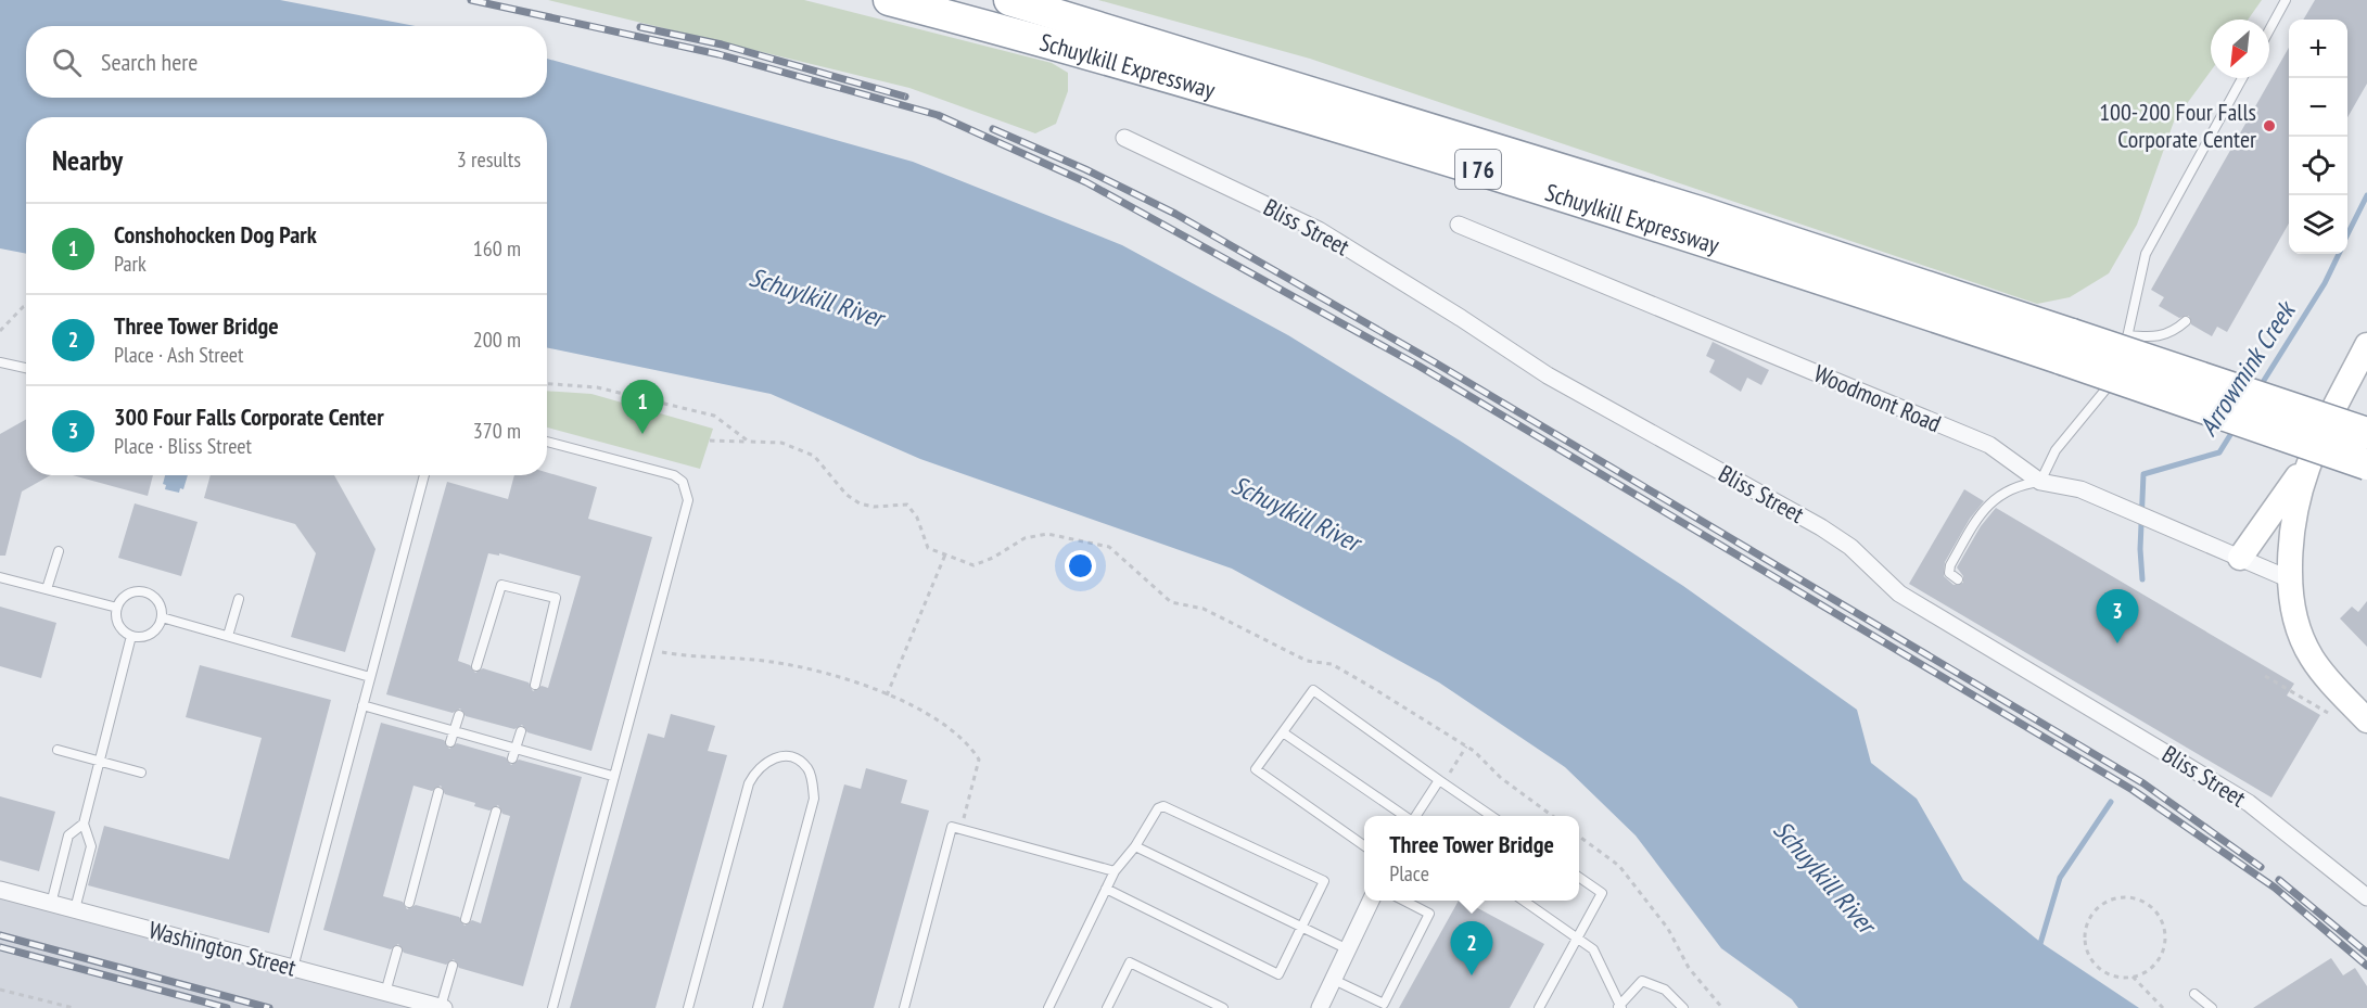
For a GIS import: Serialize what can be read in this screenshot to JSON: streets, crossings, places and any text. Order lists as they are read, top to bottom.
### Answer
{
  "streets": {
    "highway": ["Schuylkill Expressway", "I 76"],
    "street": ["Bliss Street", "Woodmont Road", "Washington Street"]
  },
  "water": ["Schuylkill River", "Arrowmink Creek"],
  "places": ["100-200 Four Falls Corporate Center"],
  "north": "bottom left",
  "page": {
    "map_buttons": ["+", "−"],
    "search": "Search here",
    "heading": ["Nearby", "3 results"],
    "list": [
      {
        "mark": "1",
        "name": "Conshohocken Dog Park",
        "note": "Park",
        "value": "160 m"
      },
      {
        "mark": "2",
        "name": "Three Tower Bridge",
        "note": "Place · Ash Street",
        "value": "200 m"
      },
      {
        "mark": "3",
        "name": "300 Four Falls Corporate Center",
        "note": "Place · Bliss Street",
        "value": "370 m"
      }
    ],
    "pins": ["1", "3", "2"],
    "popup": ["Three Tower Bridge", "Place"]
  }
}
